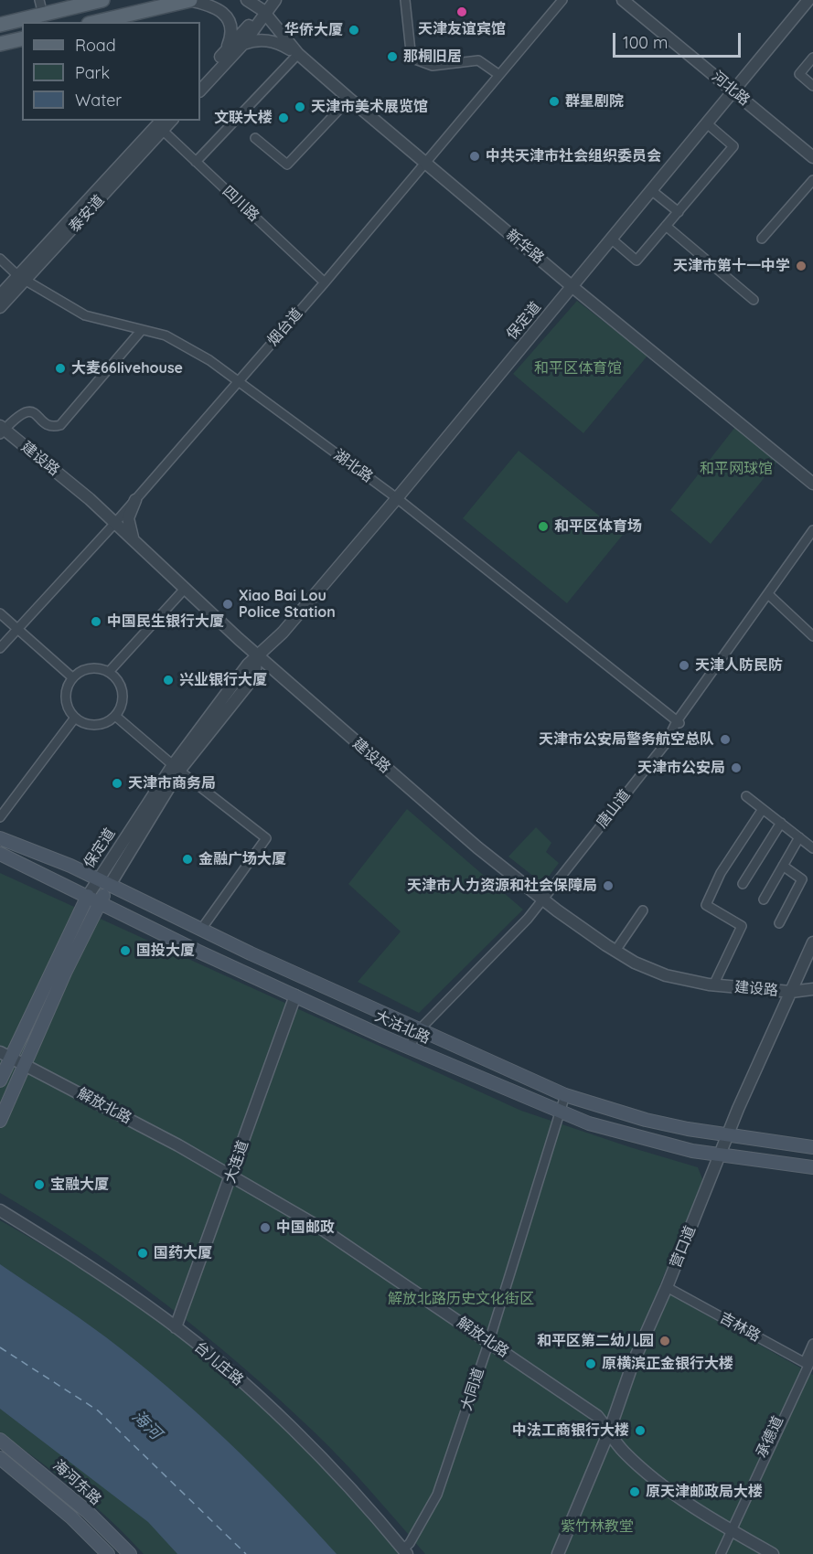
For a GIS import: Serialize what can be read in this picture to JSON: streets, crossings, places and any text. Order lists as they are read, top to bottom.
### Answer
{
  "streets": {
    "main road": ["保定道", "大沽北路", "海河东路"],
    "street": [
      "河北路",
      "四川路",
      "泰安道",
      "新华路",
      "烟台道",
      "建设路",
      "湖北路",
      "唐山道",
      "解放北路",
      "大连道",
      "营口道",
      "吉林路",
      "台儿庄路",
      "大同道",
      "承德道"
    ]
  },
  "crossings": [
    ["河北路", "保定道"],
    ["四川路", "泰安道"],
    ["四川路", "烟台道"],
    ["泰安道", "湖北路"],
    ["新华路", "保定道"],
    ["新华路", "烟台道"],
    ["保定道", "建设路"],
    ["保定道", "湖北路"],
    ["保定道", "大沽北路"],
    ["烟台道", "建设路"],
    ["烟台道", "湖北路"],
    ["建设路", "唐山道"],
    ["建设路", "营口道"],
    ["湖北路", "唐山道"],
    ["唐山道", "大沽北路"],
    ["大沽北路", "大连道"],
    ["大沽北路", "营口道"],
    ["大沽北路", "大同道"],
    ["解放北路", "大连道"],
    ["解放北路", "营口道"],
    ["解放北路", "大同道"],
    ["解放北路", "承德道"],
    ["大连道", "台儿庄路"],
    ["营口道", "吉林路"],
    ["吉林路", "承德道"],
    ["台儿庄路", "大同道"]
  ],
  "water": ["海河"],
  "parks": [
    "和平区体育馆",
    "和平网球馆",
    "解放北路历史文化街区",
    "紫竹林教堂"
  ],
  "places": [
    "天津友谊宾馆",
    "华侨大厦",
    "那桐旧居",
    "群星剧院",
    "天津市美术展览馆",
    "文联大楼",
    "中共天津市社会组织委员会",
    "天津市第十一中学",
    "大麦66livehouse",
    "和平区体育场",
    "Xiao Bai Lou Police Station",
    "中国民生银行大厦",
    "天津人防民防",
    "兴业银行大厦",
    "天津市公安局警务航空总队",
    "天津市公安局",
    "天津市商务局",
    "金融广场大厦",
    "天津市人力资源和社会保障局",
    "国投大厦",
    "宝融大厦",
    "中国邮政",
    "国药大厦",
    "和平区第二幼儿园",
    "原横滨正金银行大楼",
    "中法工商银行大楼",
    "原天津邮政局大楼"
  ],
  "legend": ["Road", "Park", "Water"],
  "scale_bar": "100 m"
}
